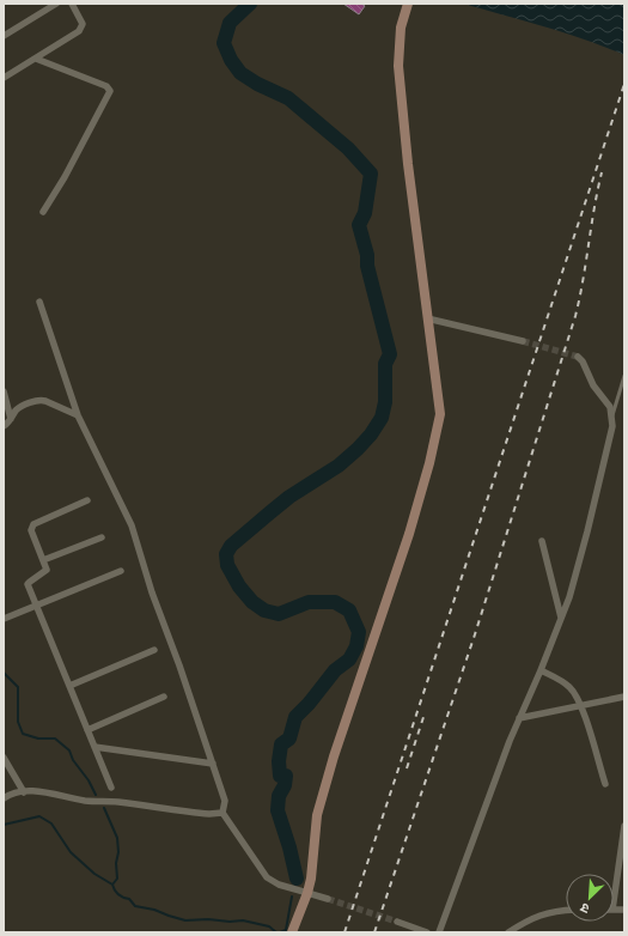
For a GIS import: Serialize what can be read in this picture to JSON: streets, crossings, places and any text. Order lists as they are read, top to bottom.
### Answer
{
  "north": "bottom left"
}
